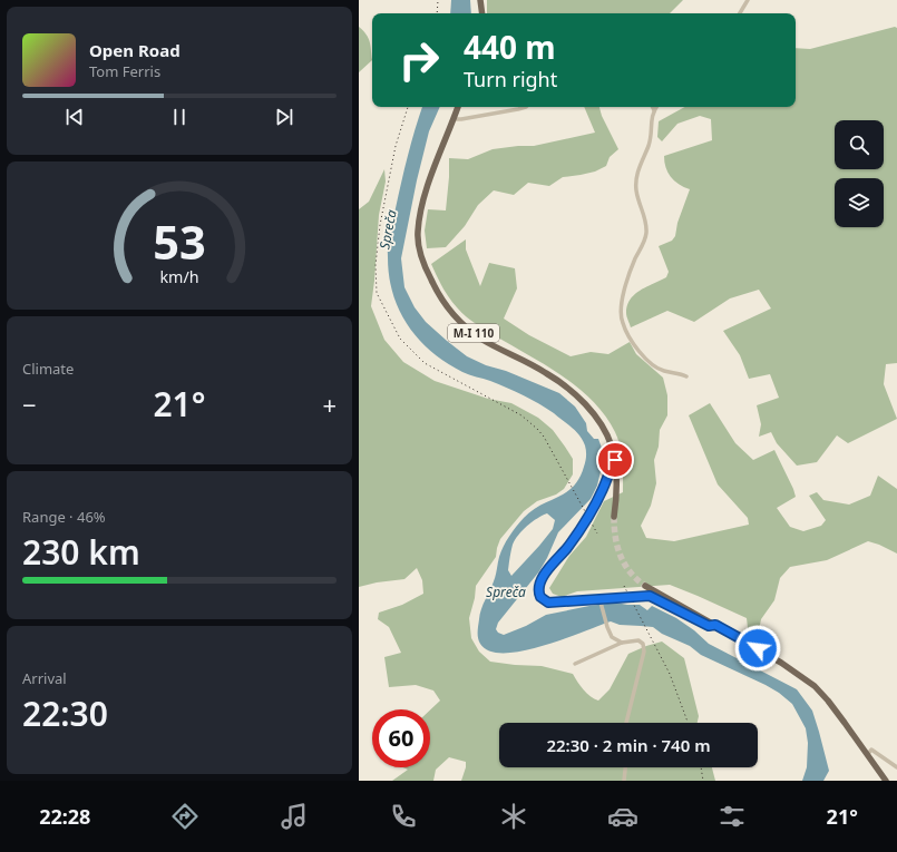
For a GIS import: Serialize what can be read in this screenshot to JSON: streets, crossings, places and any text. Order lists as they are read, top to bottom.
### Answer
{
  "streets": {
    "main road": ["M-I 110"]
  },
  "water": ["Spreča"],
  "page": {
    "turn": ["440 m", "Turn right"],
    "song": ["Open Road", "Tom Ferris"],
    "tile": [
      "Climate",
      ["Range · 46%", "230 km"],
      ["Arrival", "22:30"]
    ],
    "heat": ["−", "21°", "+"],
    "limit": "60",
    "trip": "22:30 · 2 min · 740 m",
    "tabs": ["22:28", "21°"],
    "gauge": ["53", "km/h"]
  }
}
